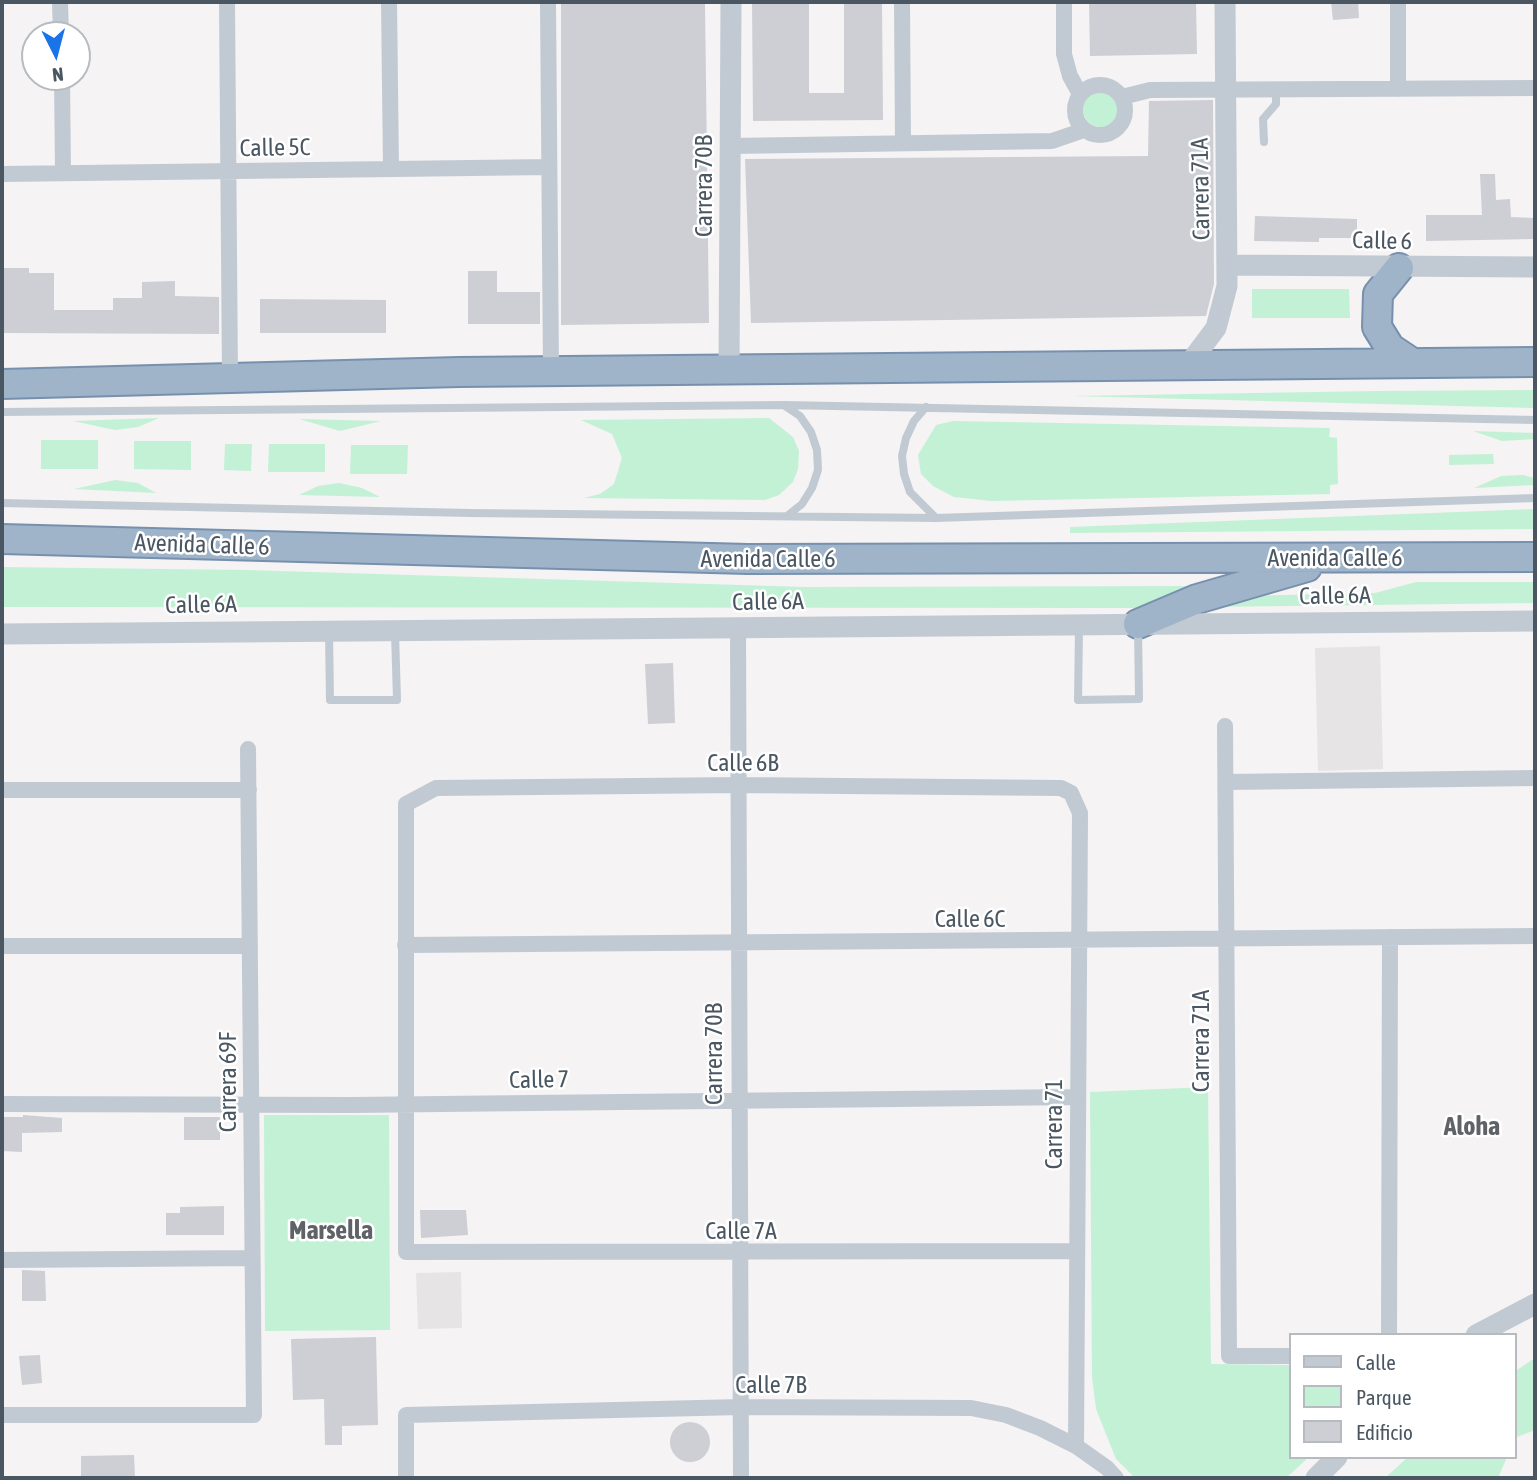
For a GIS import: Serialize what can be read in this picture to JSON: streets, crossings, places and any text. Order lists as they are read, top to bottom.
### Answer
{
  "streets": {
    "highway": ["Avenida Calle 6"],
    "street": [
      "Calle 5C",
      "Carrera 70B",
      "Carrera 71A",
      "Calle 6",
      "Calle 6A",
      "Calle 6B",
      "Calle 6C",
      "Calle 7",
      "Carrera 69F",
      "Carrera 71",
      "Calle 7A",
      "Calle 7B"
    ]
  },
  "crossings": [
    ["Carrera 70B", "Calle 6A"],
    ["Carrera 70B", "Calle 6B"],
    ["Carrera 70B", "Calle 6C"],
    ["Carrera 70B", "Calle 7"],
    ["Carrera 70B", "Calle 7A"],
    ["Carrera 70B", "Calle 7B"],
    ["Carrera 71A", "Calle 6"],
    ["Carrera 71A", "Calle 6C"],
    ["Calle 6B", "Calle 6C"],
    ["Calle 6B", "Carrera 71"],
    ["Calle 6C", "Carrera 71"],
    ["Calle 7", "Carrera 69F"],
    ["Calle 7", "Carrera 71"],
    ["Calle 7", "Calle 7A"],
    ["Carrera 71", "Calle 7A"],
    ["Carrera 71", "Calle 7B"]
  ],
  "districts": ["Aloha", "Marsella"],
  "legend": ["Calle", "Parque", "Edificio"],
  "north": "bottom"
}
